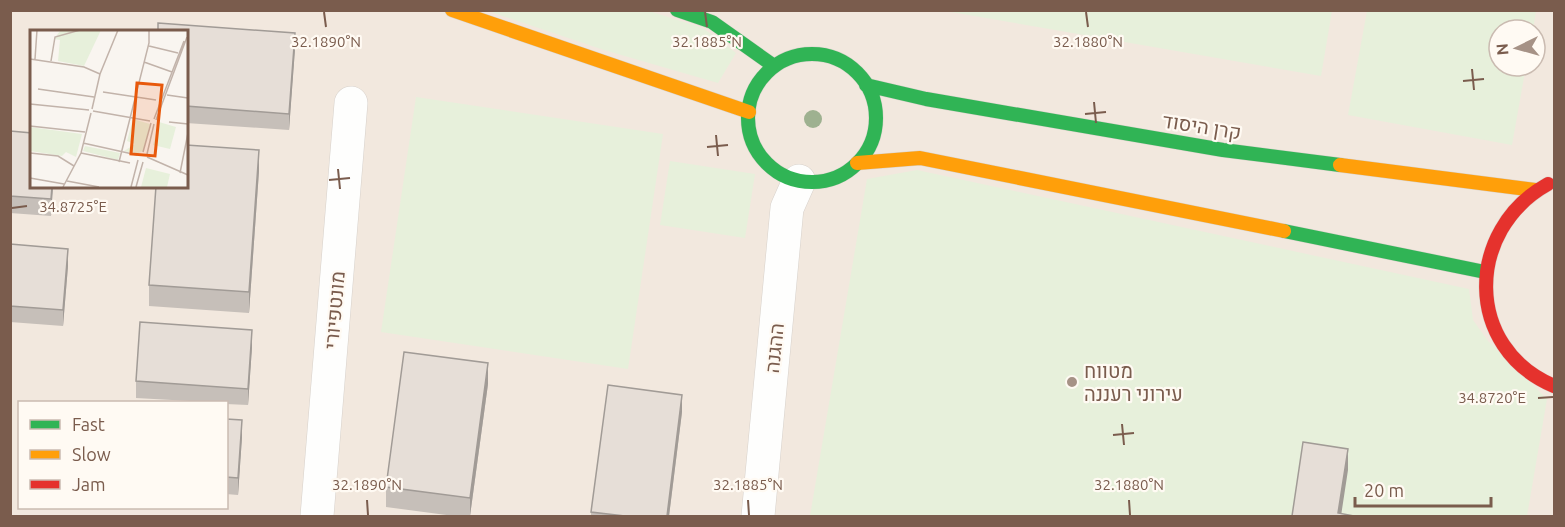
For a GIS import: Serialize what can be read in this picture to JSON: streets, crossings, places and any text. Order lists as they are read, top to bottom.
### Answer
{
  "streets": {
    "street": ["קרן היסוד", "מונטפיורי", "ההגנה"]
  },
  "crossings": [
    ["קרן היסוד", "ההגנה"]
  ],
  "places": ["מטווח עירוני רעננה"],
  "legend": ["Fast", "Slow", "Jam"],
  "scale_bar": "20 m",
  "north": "left",
  "coordinates": [
    "32.1890°N",
    "32.1885°N",
    "32.1880°N",
    "34.8725°E",
    "34.8720°E"
  ]
}
